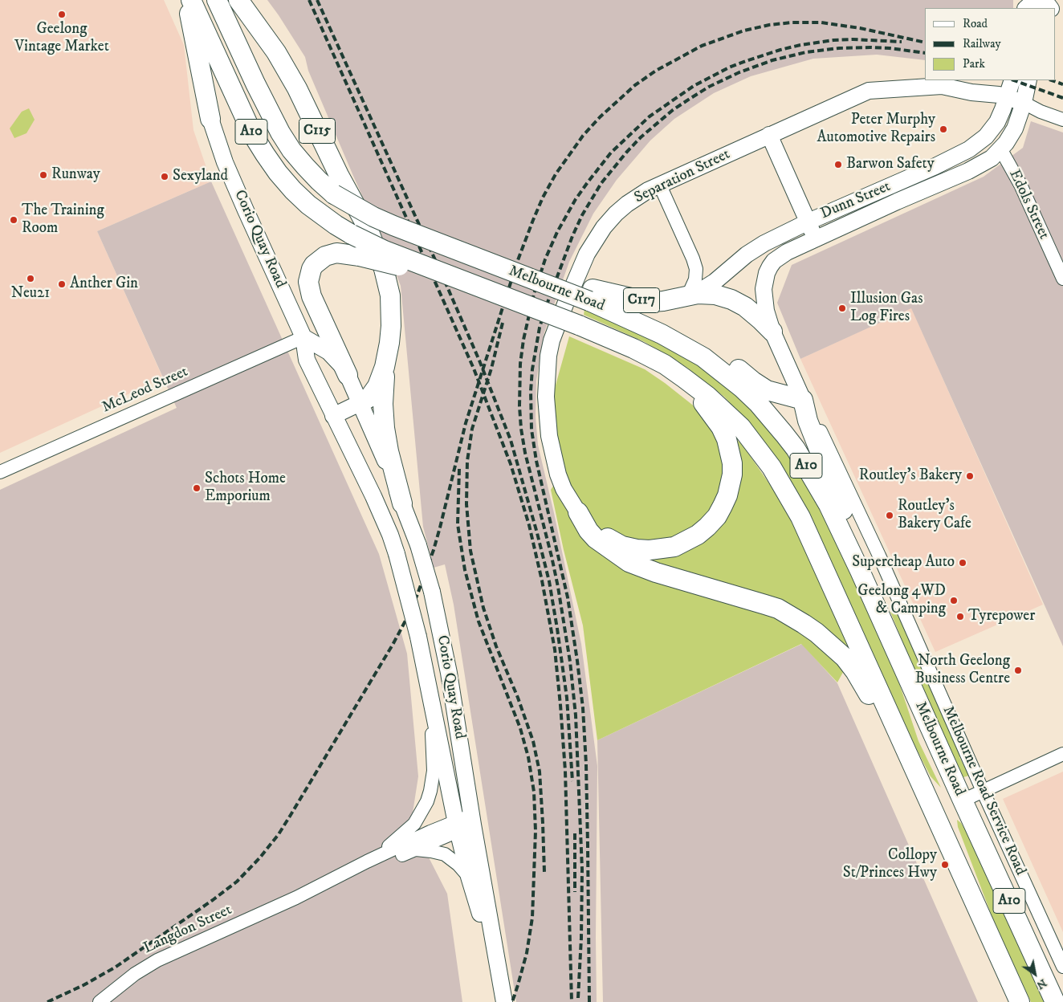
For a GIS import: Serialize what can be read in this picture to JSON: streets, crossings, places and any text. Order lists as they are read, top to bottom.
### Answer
{
  "streets": {
    "highway": [
      "C115",
      "A10",
      "Melbourne Road",
      "C117"
    ],
    "main road": [
      "Separation Street",
      "Dunn Street",
      "Edols Street",
      "Corio Quay Road",
      "Melbourne Road Service Road"
    ],
    "street": ["McLeod Street", "Langdon Street"]
  },
  "crossings": [
    ["C115", "Corio Quay Road"],
    ["C115", "Melbourne Road"],
    ["Separation Street", "Dunn Street"],
    ["Separation Street", "C117"],
    ["Dunn Street", "Edols Street"],
    ["Dunn Street", "C117"],
    ["Dunn Street", "Melbourne Road Service Road"],
    ["Corio Quay Road", "McLeod Street"],
    ["Corio Quay Road", "Langdon Street"],
    ["Melbourne Road", "C117"]
  ],
  "places": [
    "Geelong Vintage Market",
    "Peter Murphy Automotive Repairs",
    "Barwon Safety",
    "Runway",
    "Sexyland",
    "The Training Room",
    "Neu21",
    "Anther Gin",
    "Illusion Gas Log Fires",
    "Routley's Bakery",
    "Schots Home Emporium",
    "Routley's Bakery Cafe",
    "Supercheap Auto",
    "Geelong 4WD & Camping",
    "Tyrepower",
    "North Geelong Business Centre",
    "Collopy St/Princes Hwy"
  ],
  "legend": ["Road", "Railway", "Park"],
  "north": "bottom right"
}
